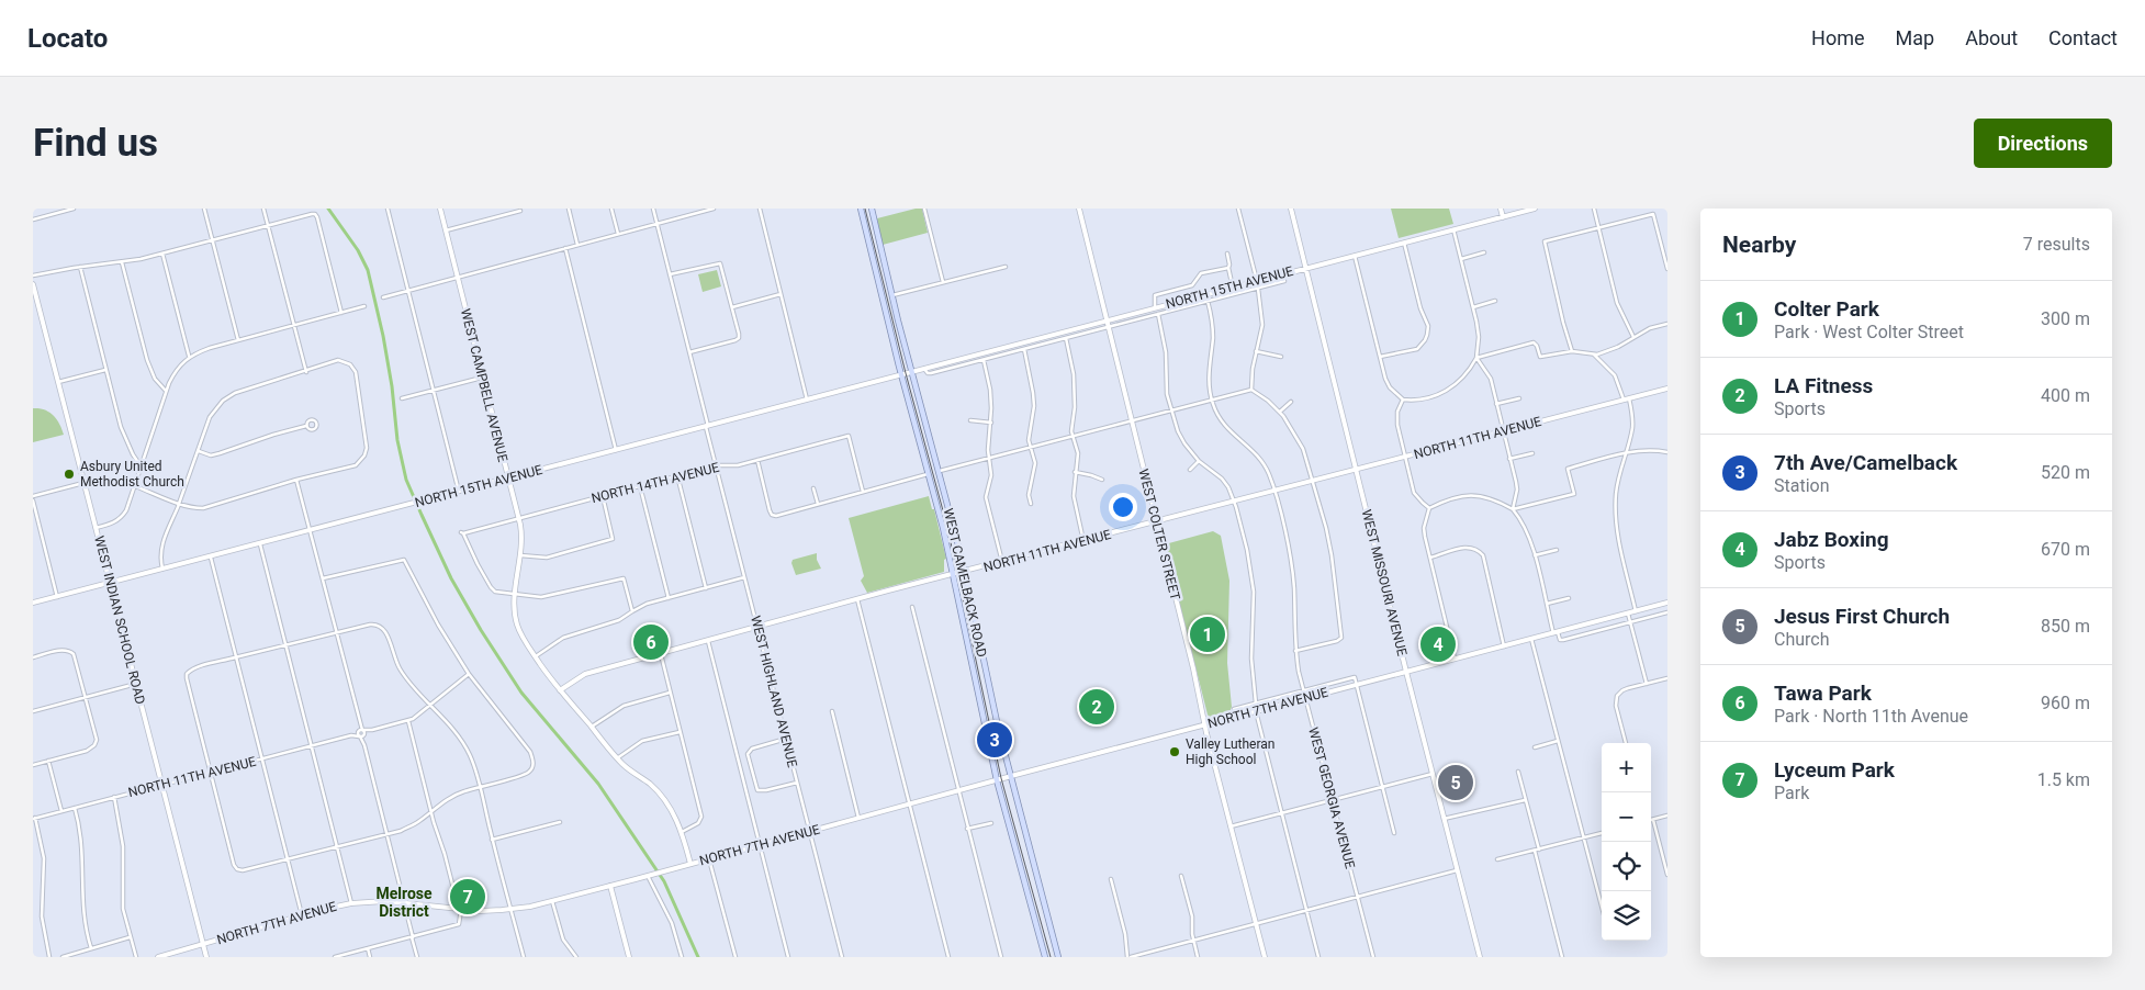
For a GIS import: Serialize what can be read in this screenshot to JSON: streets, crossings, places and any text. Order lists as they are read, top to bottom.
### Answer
{
  "streets": {
    "main road": ["WEST CAMELBACK ROAD"],
    "street": [
      "NORTH 15TH AVENUE",
      "WEST CAMPBELL AVENUE",
      "NORTH 11TH AVENUE",
      "NORTH 14TH AVENUE",
      "WEST COLTER STREET",
      "WEST MISSOURI AVENUE",
      "WEST INDIAN SCHOOL ROAD",
      "WEST HIGHLAND AVENUE",
      "NORTH 7TH AVENUE",
      "WEST GEORGIA AVENUE"
    ]
  },
  "crossings": [
    ["NORTH 15TH AVENUE", "WEST CAMPBELL AVENUE"],
    ["NORTH 15TH AVENUE", "WEST COLTER STREET"],
    ["NORTH 15TH AVENUE", "WEST CAMELBACK ROAD"],
    ["NORTH 15TH AVENUE", "WEST MISSOURI AVENUE"],
    ["NORTH 15TH AVENUE", "WEST INDIAN SCHOOL ROAD"],
    ["NORTH 15TH AVENUE", "WEST HIGHLAND AVENUE"],
    ["NORTH 15TH AVENUE", "WEST GEORGIA AVENUE"],
    ["WEST CAMPBELL AVENUE", "NORTH 11TH AVENUE"],
    ["WEST CAMPBELL AVENUE", "NORTH 14TH AVENUE"],
    ["WEST CAMPBELL AVENUE", "NORTH 7TH AVENUE"],
    ["NORTH 11TH AVENUE", "WEST COLTER STREET"],
    ["NORTH 11TH AVENUE", "WEST CAMELBACK ROAD"],
    ["NORTH 11TH AVENUE", "WEST MISSOURI AVENUE"],
    ["NORTH 11TH AVENUE", "WEST INDIAN SCHOOL ROAD"],
    ["NORTH 11TH AVENUE", "WEST HIGHLAND AVENUE"],
    ["NORTH 11TH AVENUE", "WEST GEORGIA AVENUE"],
    ["NORTH 14TH AVENUE", "WEST HIGHLAND AVENUE"],
    ["WEST COLTER STREET", "NORTH 7TH AVENUE"],
    ["WEST CAMELBACK ROAD", "NORTH 7TH AVENUE"],
    ["WEST MISSOURI AVENUE", "NORTH 7TH AVENUE"],
    ["WEST INDIAN SCHOOL ROAD", "NORTH 7TH AVENUE"],
    ["WEST HIGHLAND AVENUE", "NORTH 7TH AVENUE"],
    ["NORTH 7TH AVENUE", "WEST GEORGIA AVENUE"]
  ],
  "districts": ["Melrose District"],
  "places": ["Asbury United Methodist Church", "Valley Lutheran High School"],
  "page": {
    "header": "Locato",
    "nav": [
      "Home",
      "Map",
      "About",
      "Contact"
    ],
    "buttons": "Directions",
    "title": "Find us",
    "heading": ["Nearby", "7 results"],
    "list": [
      {
        "mark": "1",
        "name": "Colter Park",
        "note": "Park · West Colter Street",
        "value": "300 m"
      },
      {
        "mark": "2",
        "name": "LA Fitness",
        "note": "Sports",
        "value": "400 m"
      },
      {
        "mark": "3",
        "name": "7th Ave/Camelback",
        "note": "Station",
        "value": "520 m"
      },
      {
        "mark": "4",
        "name": "Jabz Boxing",
        "note": "Sports",
        "value": "670 m"
      },
      {
        "mark": "5",
        "name": "Jesus First Church",
        "note": "Church",
        "value": "850 m"
      },
      {
        "mark": "6",
        "name": "Tawa Park",
        "note": "Park · North 11th Avenue",
        "value": "960 m"
      },
      {
        "mark": "7",
        "name": "Lyceum Park",
        "note": "Park",
        "value": "1.5 km"
      }
    ],
    "pins": [
      "1",
      "6",
      "4",
      "2",
      "3",
      "5",
      "7"
    ],
    "map_buttons": ["+", "−"]
  }
}
